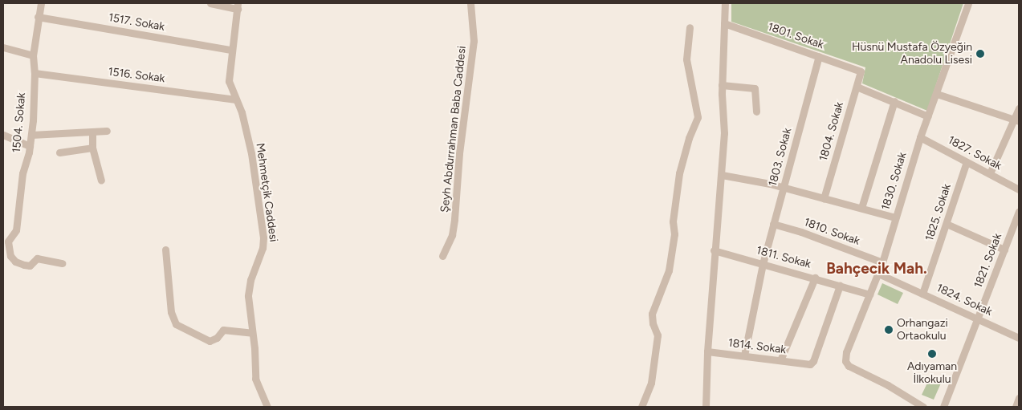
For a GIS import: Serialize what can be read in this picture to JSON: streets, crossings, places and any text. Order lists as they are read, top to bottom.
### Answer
{
  "streets": {
    "street": [
      "1517. Sokak",
      "1801. Sokak",
      "1516. Sokak",
      "1504. Sokak",
      "Şeyh Abdurrahman Baba Caddesi",
      "1804. Sokak",
      "1827. Sokak",
      "1803. Sokak",
      "1830. Sokak",
      "Mehmetçik Caddesi",
      "1825. Sokak",
      "1810. Sokak",
      "1811. Sokak",
      "1821. Sokak",
      "1824. Sokak",
      "1814. Sokak"
    ]
  },
  "crossings": [
    ["1517. Sokak", "1504. Sokak"],
    ["1517. Sokak", "Mehmetçik Caddesi"],
    ["1801. Sokak", "1804. Sokak"],
    ["1801. Sokak", "1803. Sokak"],
    ["1516. Sokak", "1504. Sokak"],
    ["1516. Sokak", "Mehmetçik Caddesi"],
    ["1827. Sokak", "1830. Sokak"],
    ["1827. Sokak", "1825. Sokak"],
    ["1803. Sokak", "1810. Sokak"],
    ["1803. Sokak", "1811. Sokak"],
    ["1803. Sokak", "1814. Sokak"],
    ["1830. Sokak", "1810. Sokak"],
    ["1830. Sokak", "1811. Sokak"],
    ["1830. Sokak", "1824. Sokak"],
    ["1825. Sokak", "1824. Sokak"],
    ["1811. Sokak", "1814. Sokak"],
    ["1821. Sokak", "1824. Sokak"]
  ],
  "districts": ["Bahçecik Mah."],
  "places": ["Hüsnü Mustafa Özyeğin Anadolu Lisesi", "Orhangazi Ortaokulu", "Adıyaman İlkokulu"]
}
